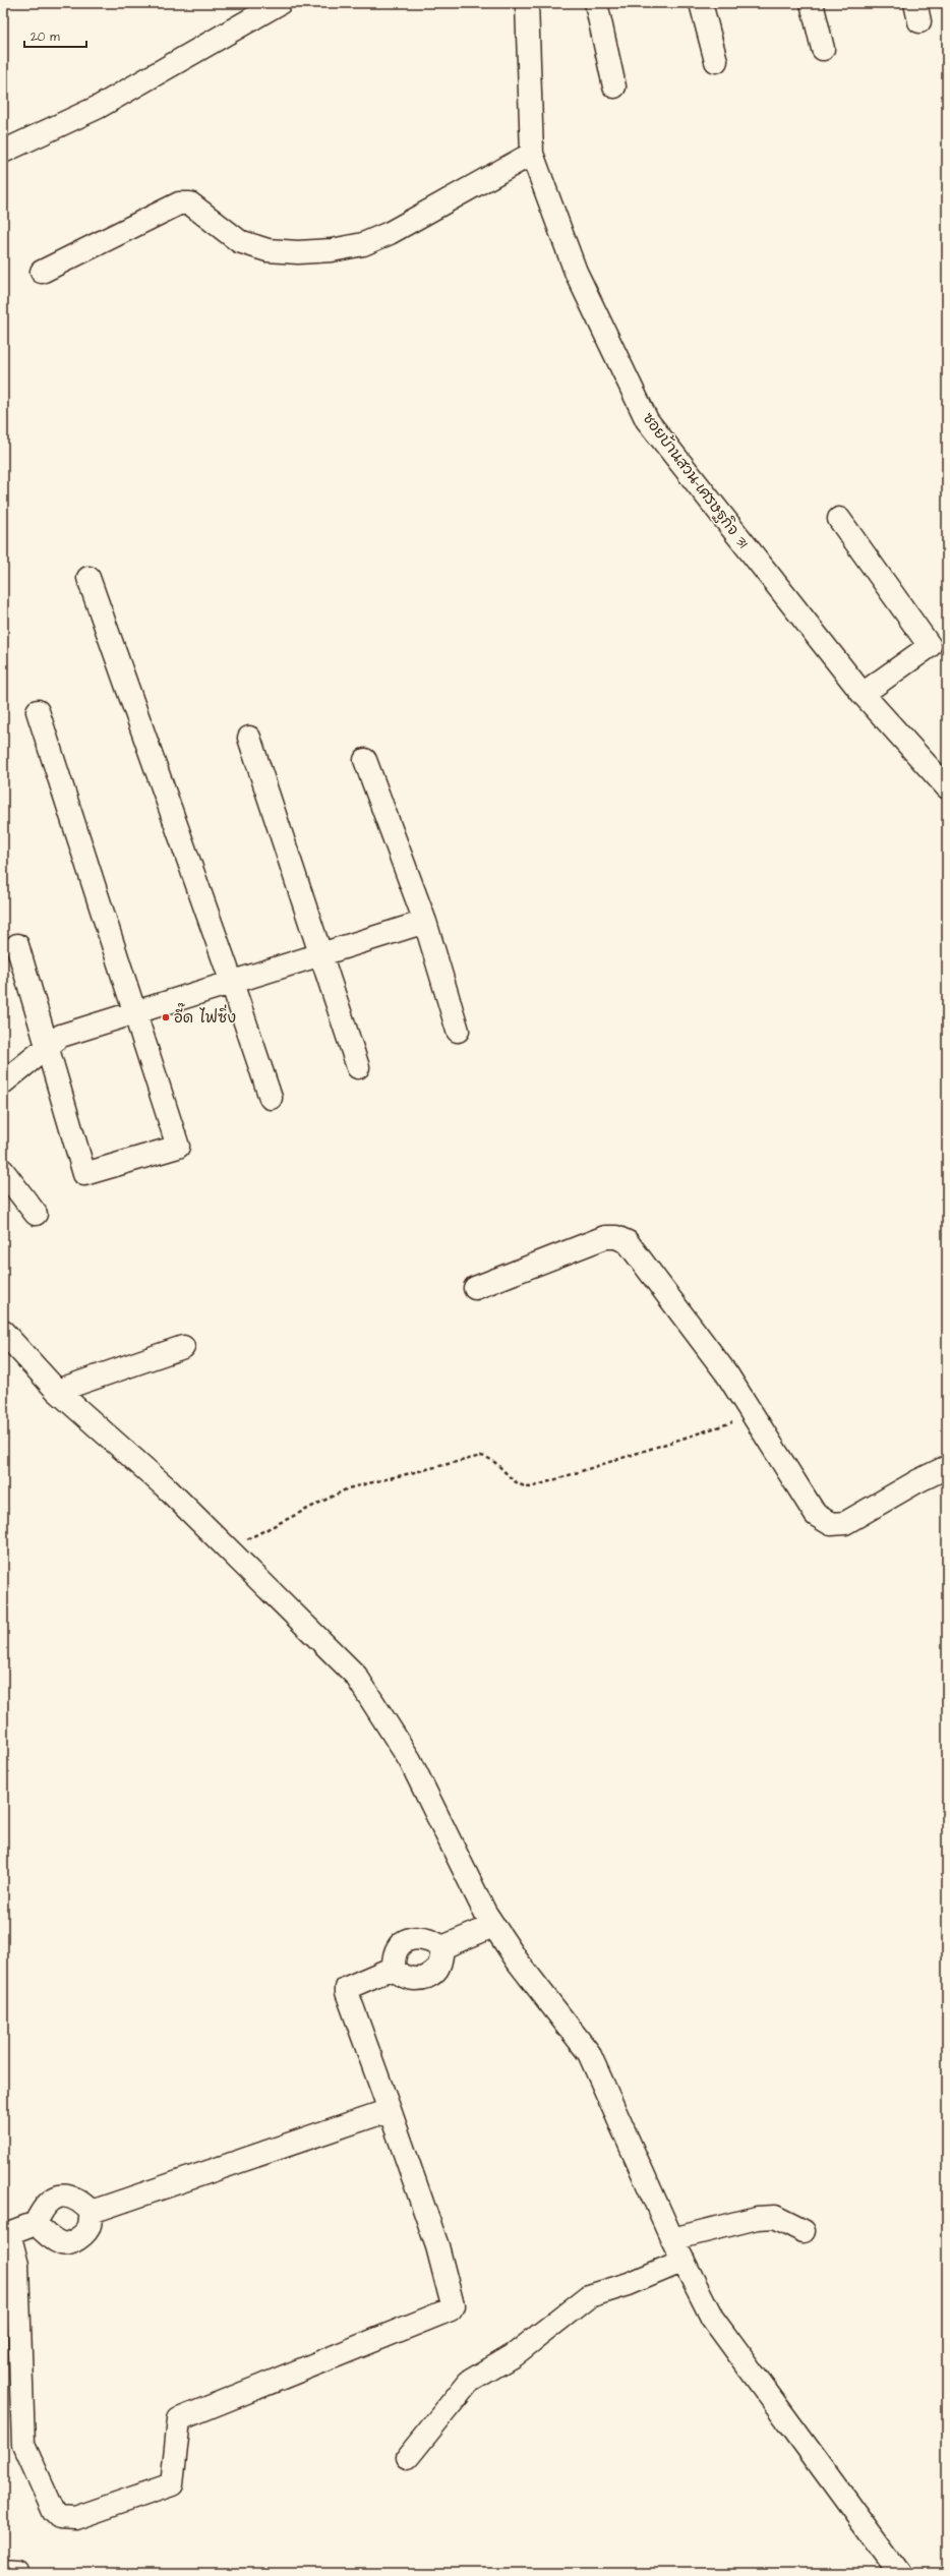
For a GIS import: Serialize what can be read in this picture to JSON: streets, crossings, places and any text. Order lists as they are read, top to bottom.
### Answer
{
  "streets": {
    "street": ["ซอยบ้านสวน-เศรษฐกิจ 31"]
  },
  "places": ["อี๊ด ไฟซิ่ง"],
  "scale_bar": "20 m"
}
